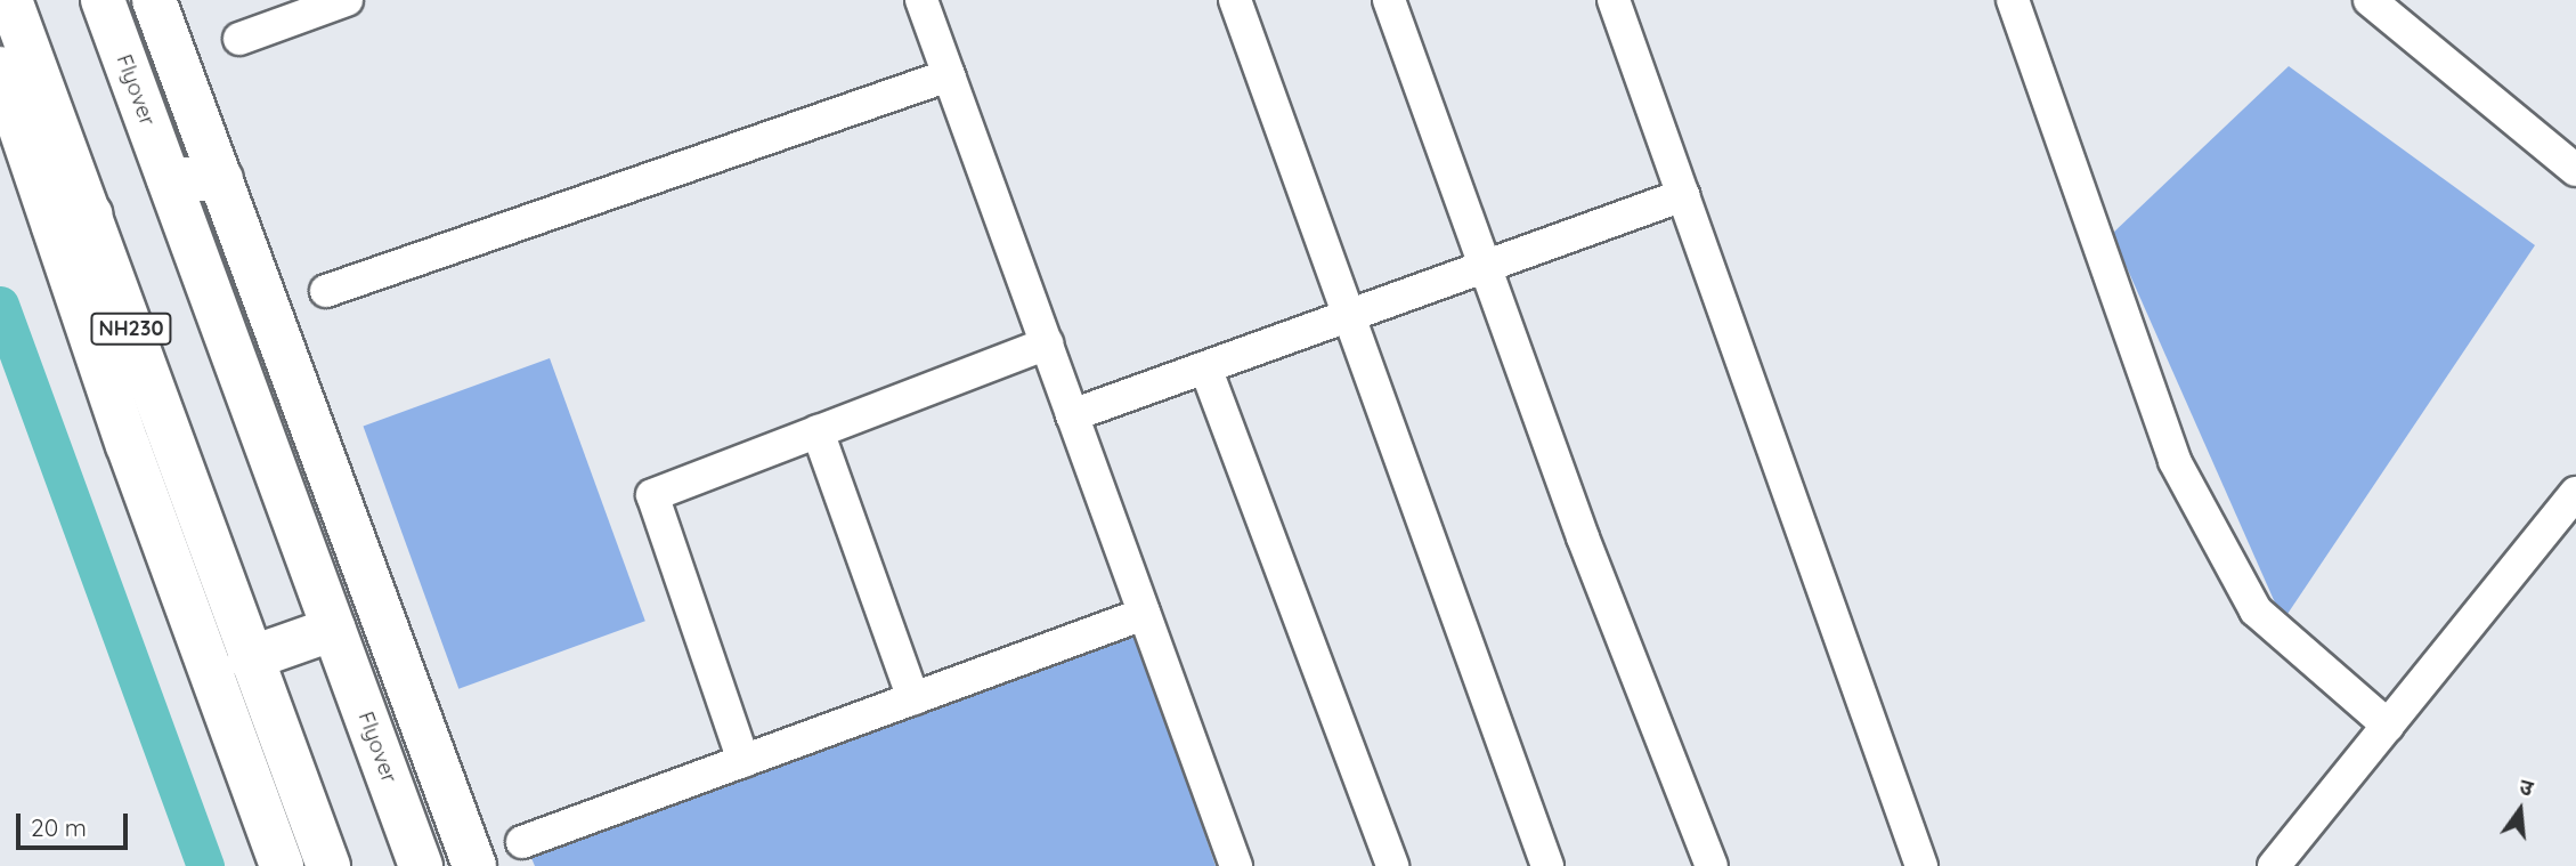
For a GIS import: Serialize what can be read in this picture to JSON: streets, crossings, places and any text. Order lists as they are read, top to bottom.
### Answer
{
  "streets": {
    "main road": ["Flyover", "NH230"]
  },
  "scale_bar": "20 m",
  "north": "top"
}
